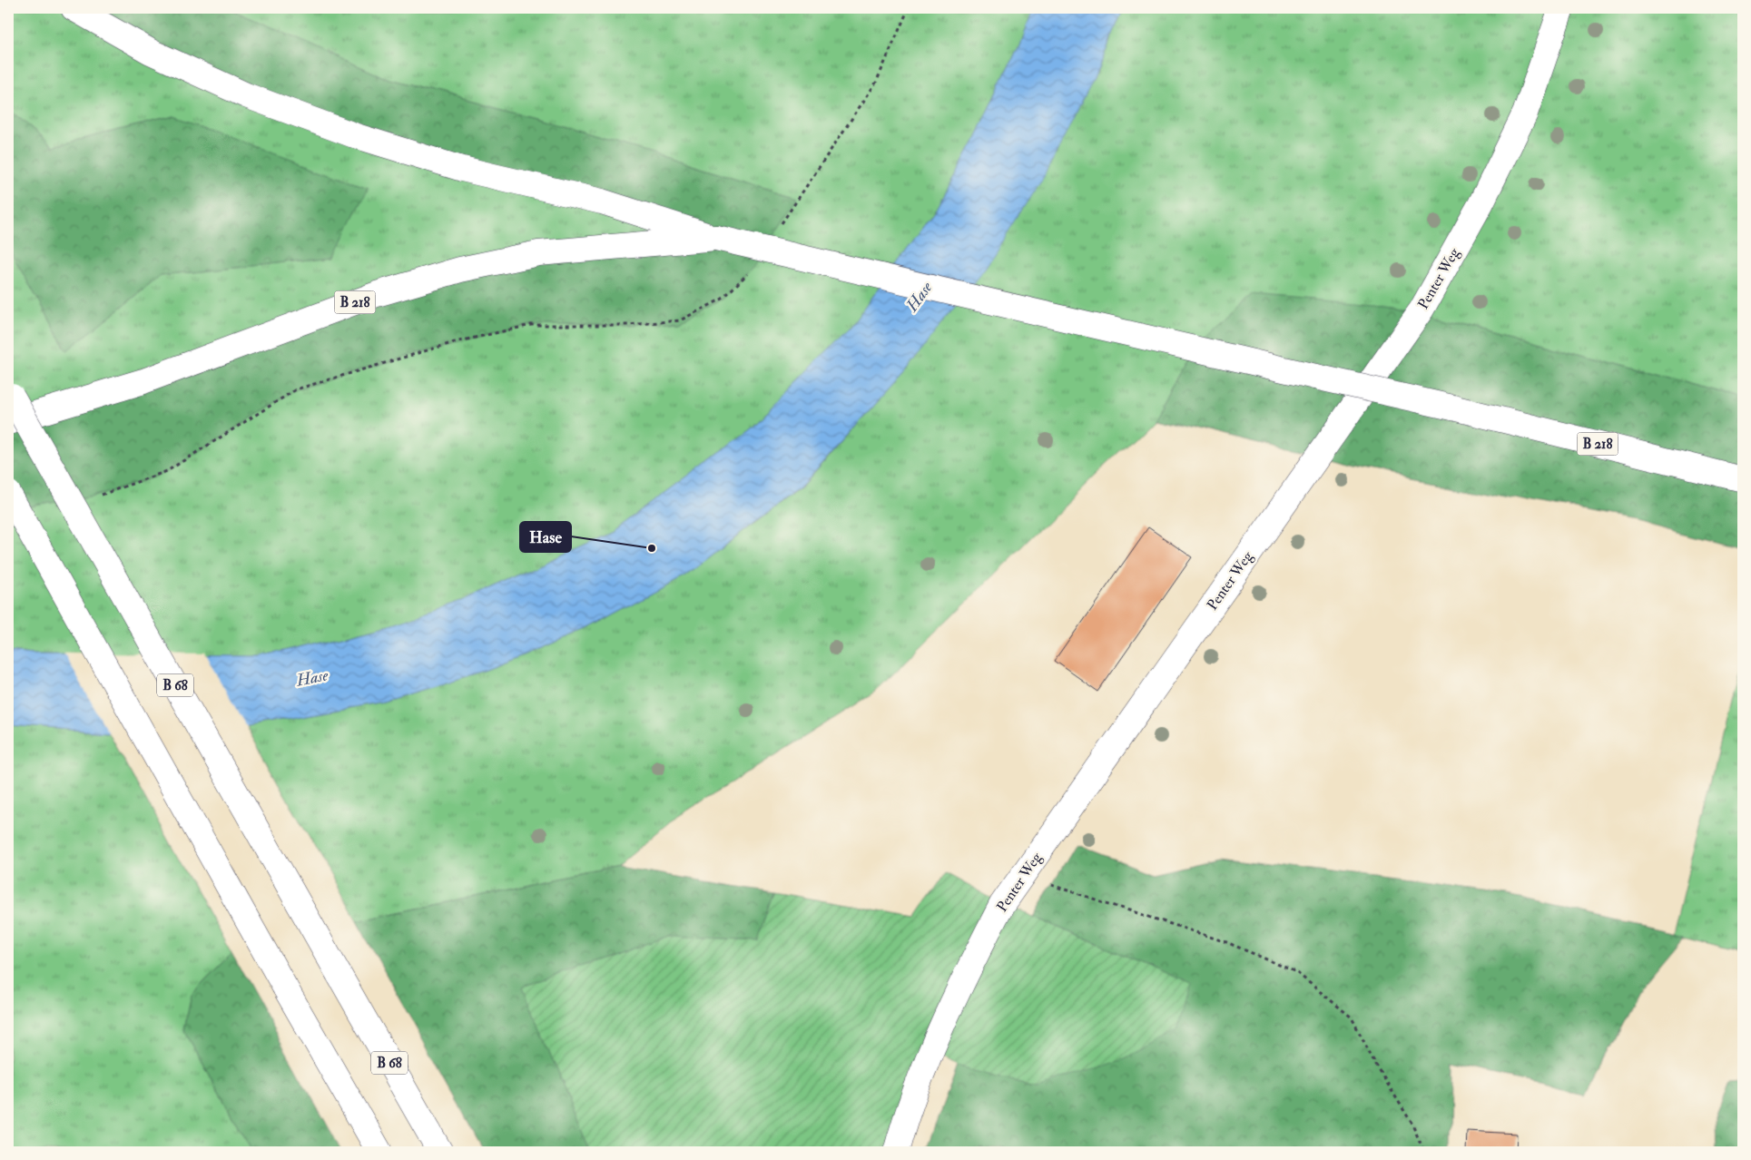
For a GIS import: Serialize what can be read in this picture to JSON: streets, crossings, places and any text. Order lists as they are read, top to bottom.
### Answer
{
  "streets": {
    "main road": ["Penter Weg", "B 218", "B 68"]
  },
  "water": ["Hase"],
  "places": ["Hase"]
}
